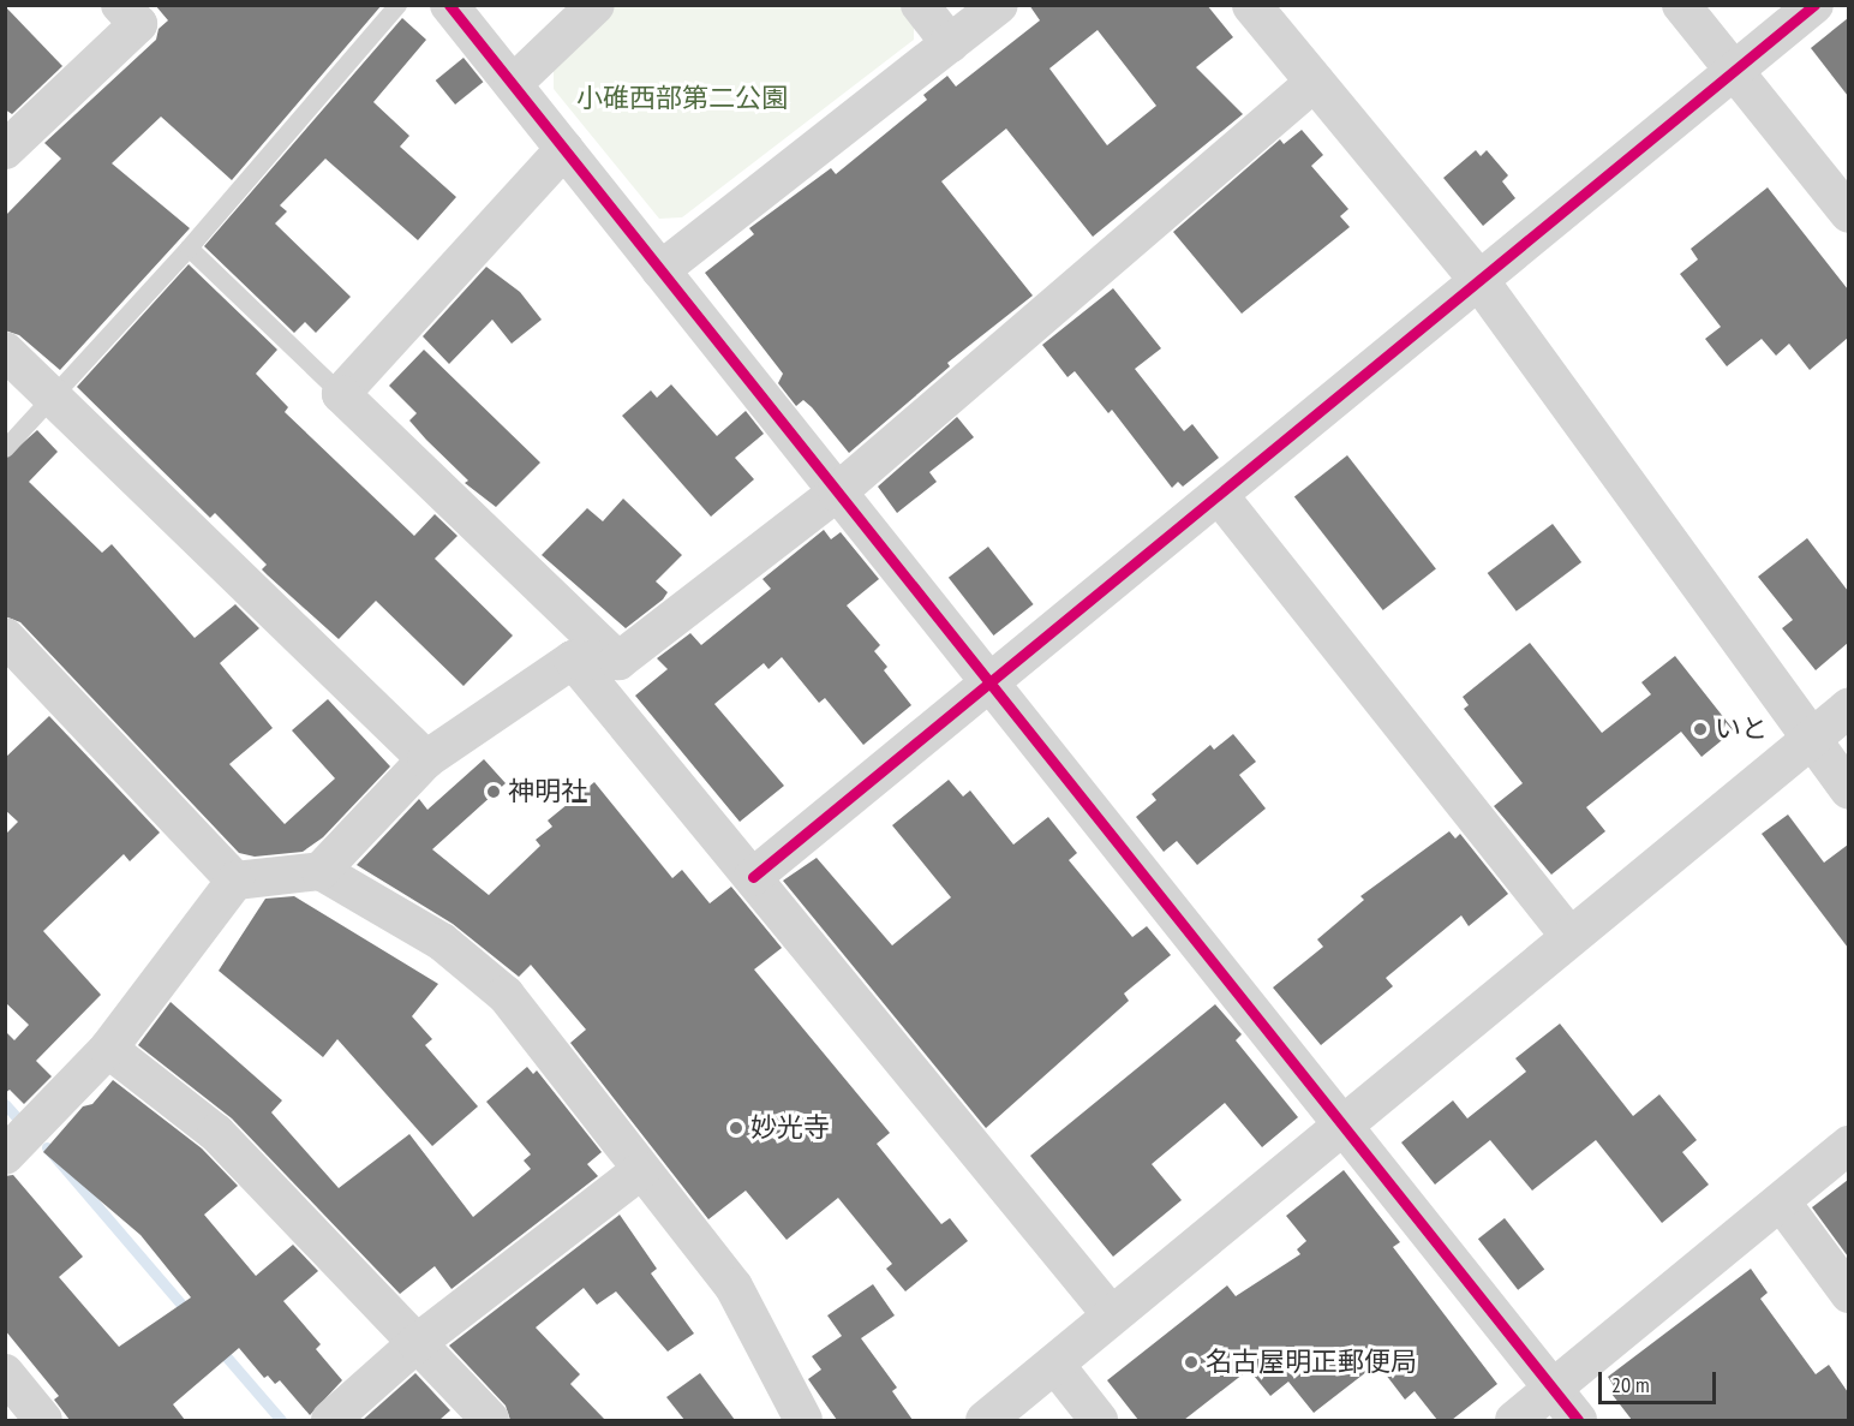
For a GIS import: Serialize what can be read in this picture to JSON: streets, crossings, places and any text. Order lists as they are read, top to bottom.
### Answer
{
  "parks": ["小碓西部第二公園"],
  "places": [
    "いと",
    "神明社",
    "妙光寺",
    "名古屋明正郵便局"
  ],
  "scale_bar": "20 m"
}
